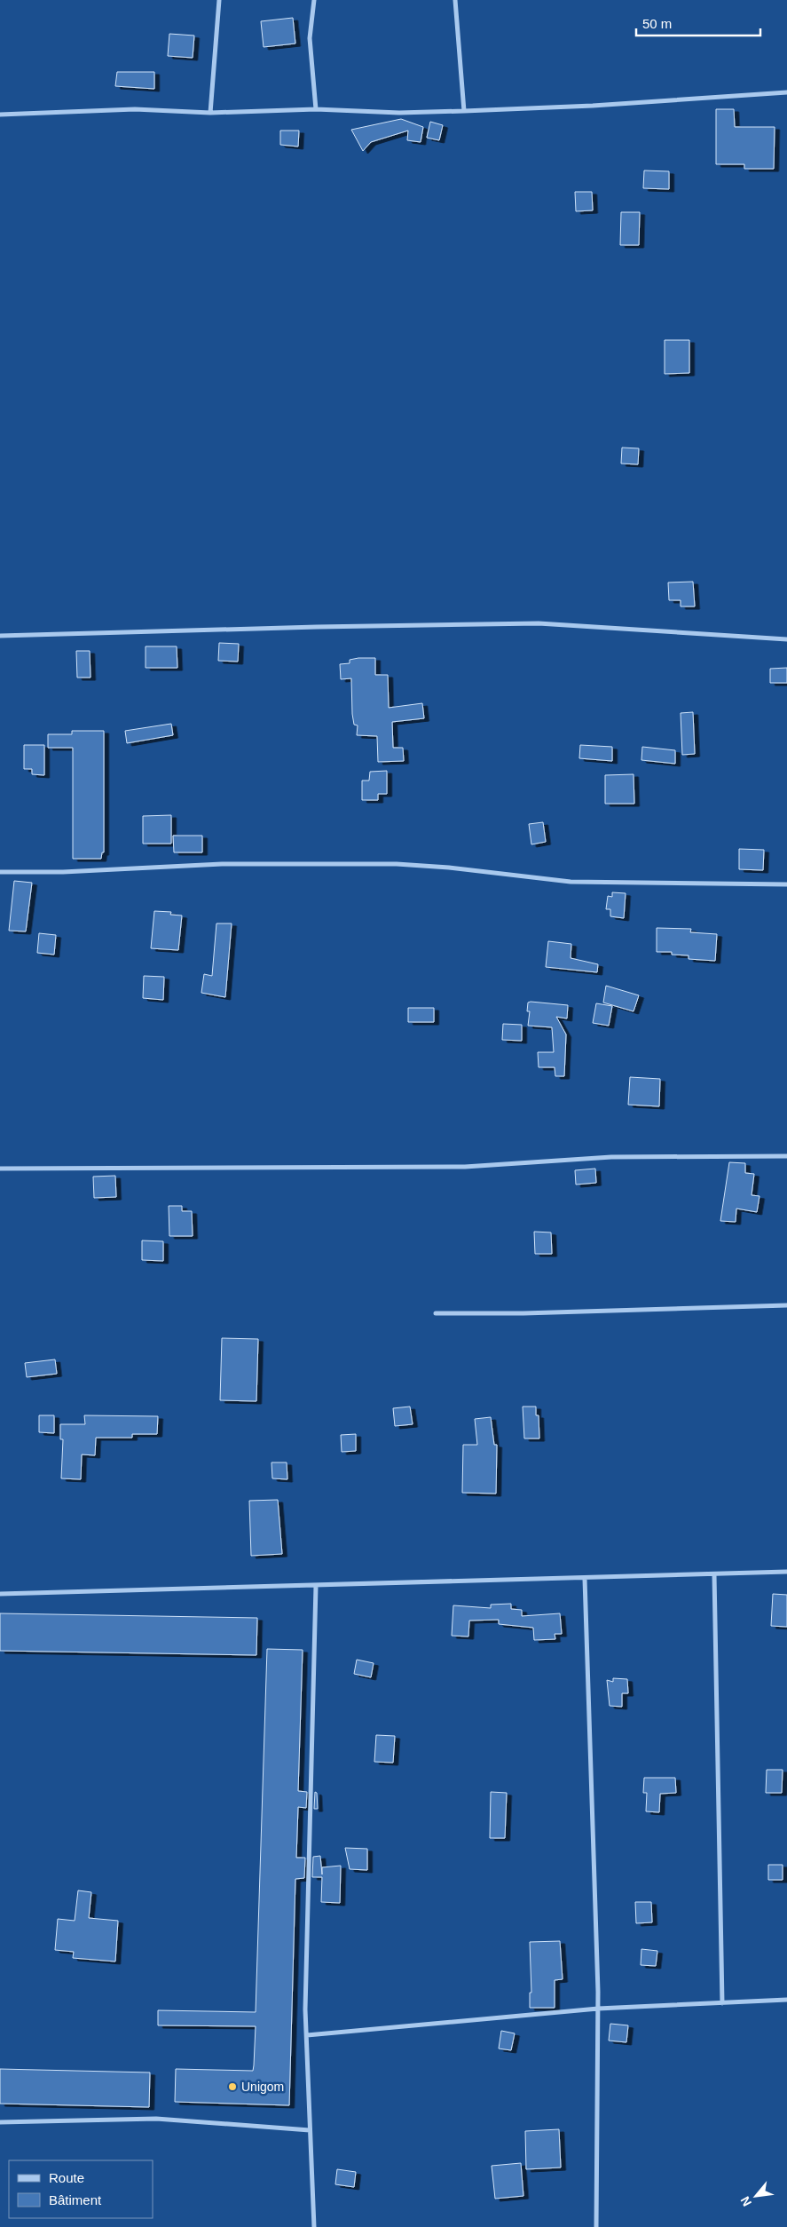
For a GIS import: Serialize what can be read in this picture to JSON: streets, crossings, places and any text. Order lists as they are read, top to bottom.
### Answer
{
  "places": ["Unigom"],
  "legend": ["Route", "Bâtiment"],
  "scale_bar": "50 m",
  "north": "bottom left"
}
